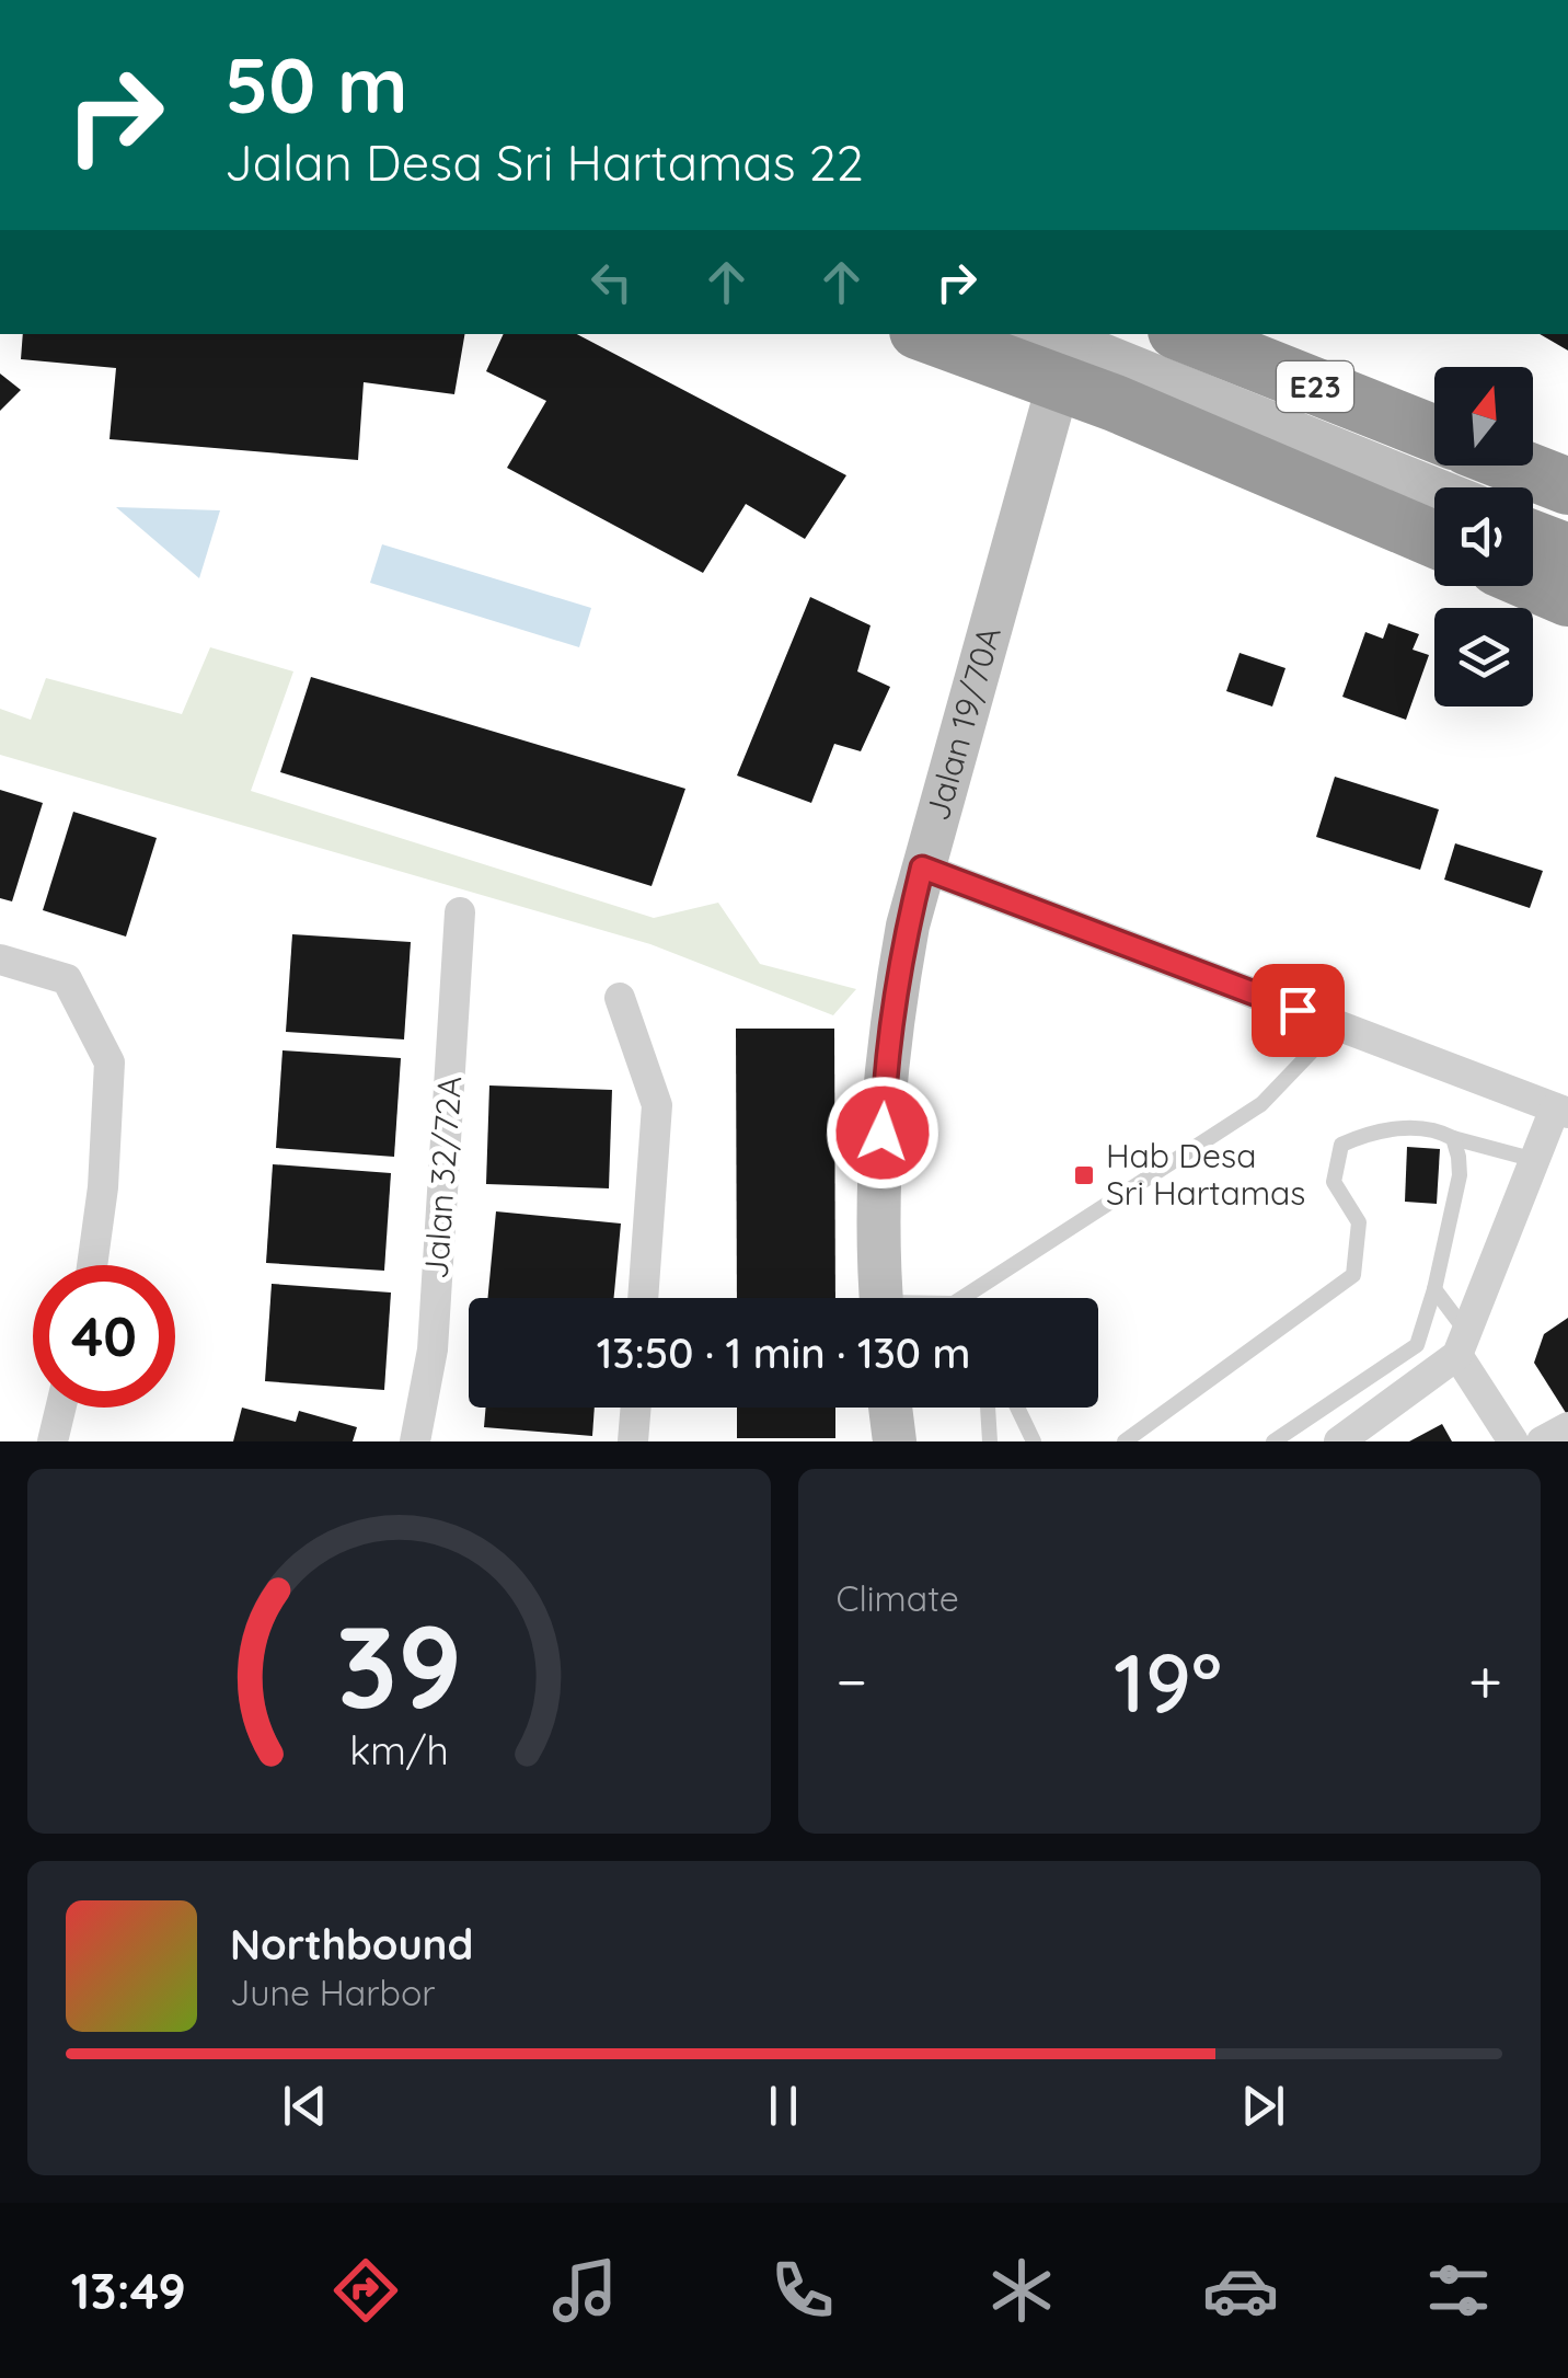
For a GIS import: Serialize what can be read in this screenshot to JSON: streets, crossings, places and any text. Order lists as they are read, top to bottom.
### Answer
{
  "streets": {
    "highway": ["E23"],
    "street": ["Jalan 19/70A", "Jalan 32/72A"]
  },
  "places": {
    "transit": ["Hab Desa Sri Hartamas"]
  },
  "north": "top",
  "page": {
    "turn": ["50 m", "Jalan Desa Sri Hartamas 22"],
    "limit": "40",
    "trip": "13:50 · 1 min · 130 m",
    "tile": "Climate",
    "heat": ["−", "19°", "+"],
    "song": ["Northbound", "June Harbor"],
    "tabs": "13:49",
    "gauge": ["39", "km/h"]
  }
}
